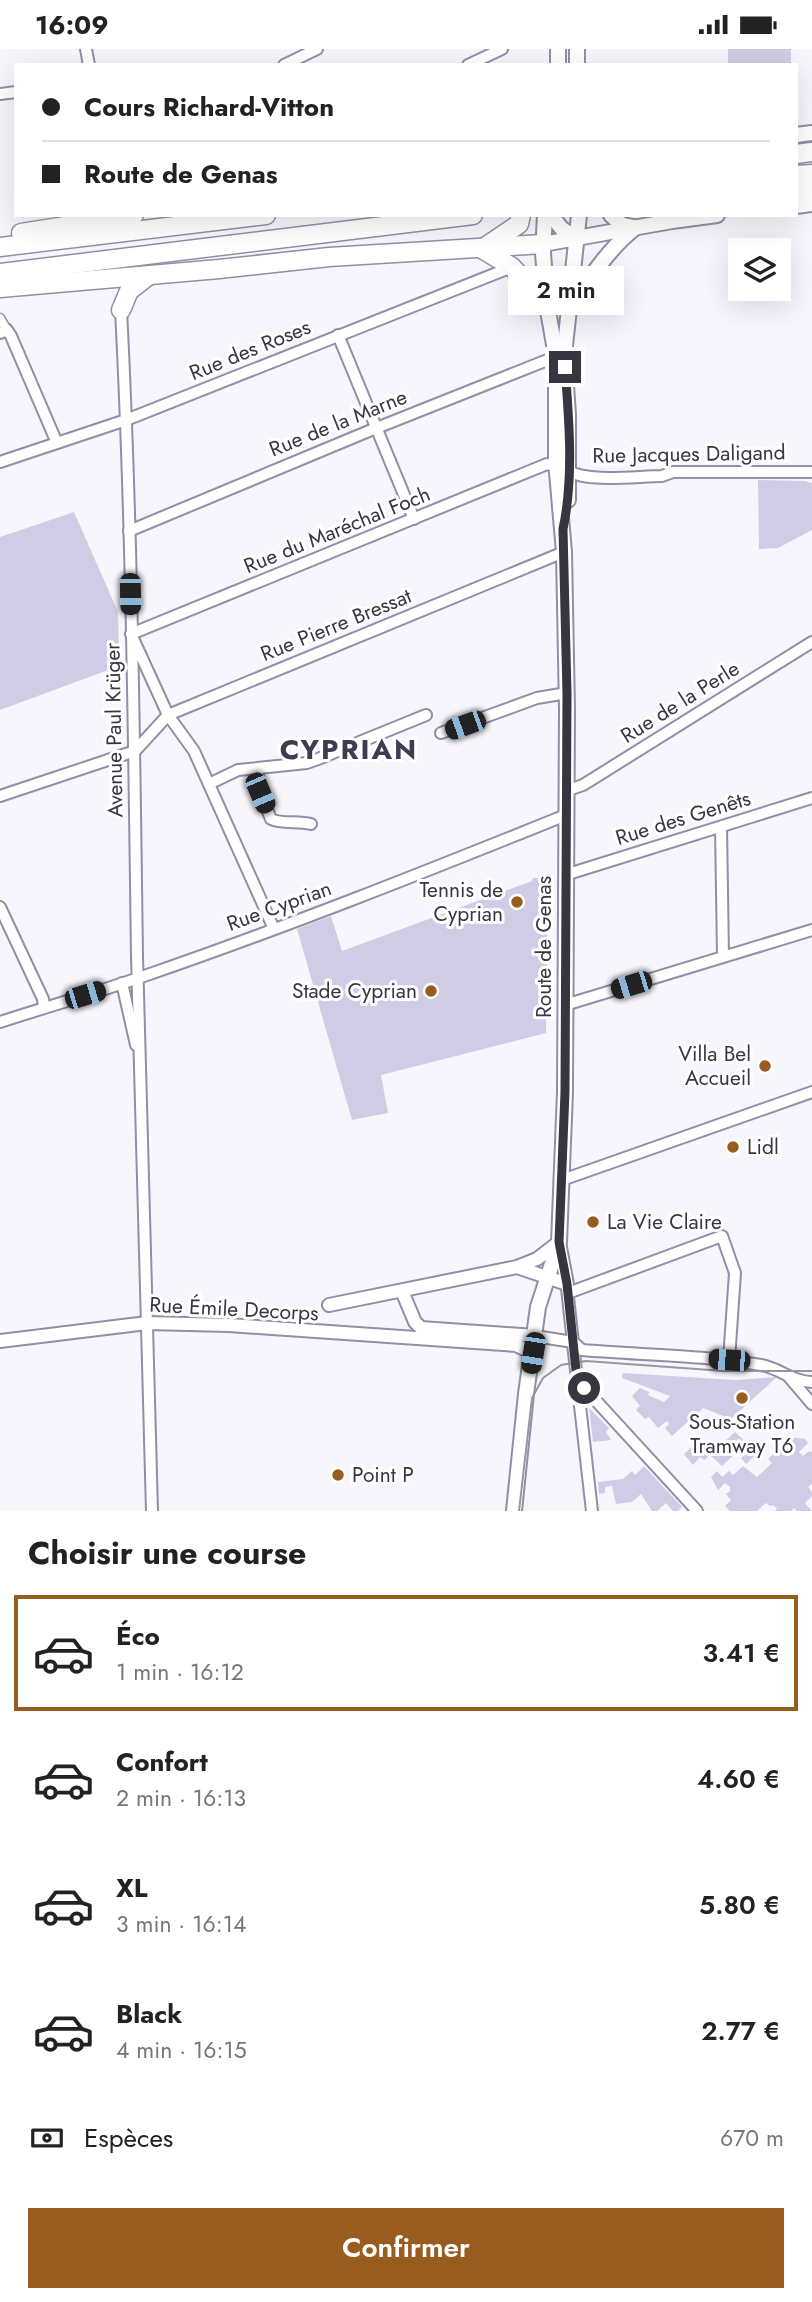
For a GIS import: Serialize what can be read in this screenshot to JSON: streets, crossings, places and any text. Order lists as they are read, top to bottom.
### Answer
{
  "streets": {
    "main road": ["Route de Genas"],
    "street": [
      "Rue des Roses",
      "Rue de la Marne",
      "Rue Jacques Daligand",
      "Rue du Maréchal Foch",
      "Rue Pierre Bressat",
      "Rue de la Perle",
      "Avenue Paul Krüger",
      "Rue des Genêts",
      "Rue Cyprian",
      "Rue Émile Decorps"
    ]
  },
  "crossings": [
    ["Rue des Roses", "Avenue Paul Krüger"],
    ["Rue de la Marne", "Avenue Paul Krüger"],
    ["Rue de la Marne", "Route de Genas"],
    ["Rue Jacques Daligand", "Rue du Maréchal Foch"],
    ["Rue Jacques Daligand", "Route de Genas"],
    ["Rue du Maréchal Foch", "Avenue Paul Krüger"],
    ["Rue du Maréchal Foch", "Route de Genas"],
    ["Rue Pierre Bressat", "Avenue Paul Krüger"],
    ["Rue Pierre Bressat", "Route de Genas"],
    ["Rue de la Perle", "Route de Genas"],
    ["Avenue Paul Krüger", "Rue Cyprian"],
    ["Avenue Paul Krüger", "Rue Émile Decorps"],
    ["Rue des Genêts", "Route de Genas"],
    ["Rue Cyprian", "Route de Genas"],
    ["Route de Genas", "Rue Émile Decorps"]
  ],
  "districts": ["CYPRIAN"],
  "places": [
    "Tennis de Cyprian",
    "Stade Cyprian",
    "Villa Bel Accueil",
    "Lidl",
    "La Vie Claire",
    "Sous-Station Tramway T6",
    "Point P"
  ],
  "page": {
    "status": "16:09",
    "banner": ["Cours Richard-Vitton", "Route de Genas"],
    "bubble": "2 min",
    "heading": "Choisir une course",
    "list": [
      {
        "name": "Éco",
        "note": "1 min · 16:12",
        "value": "3.41 €"
      },
      {
        "name": "Confort",
        "note": "2 min · 16:13",
        "value": "4.60 €"
      },
      {
        "name": "XL",
        "note": "3 min · 16:14",
        "value": "5.80 €"
      },
      {
        "name": "Black",
        "note": "4 min · 16:15",
        "value": "2.77 €"
      }
    ],
    "pay": ["Espèces", "670 m"],
    "buttons": "Confirmer"
  }
}
